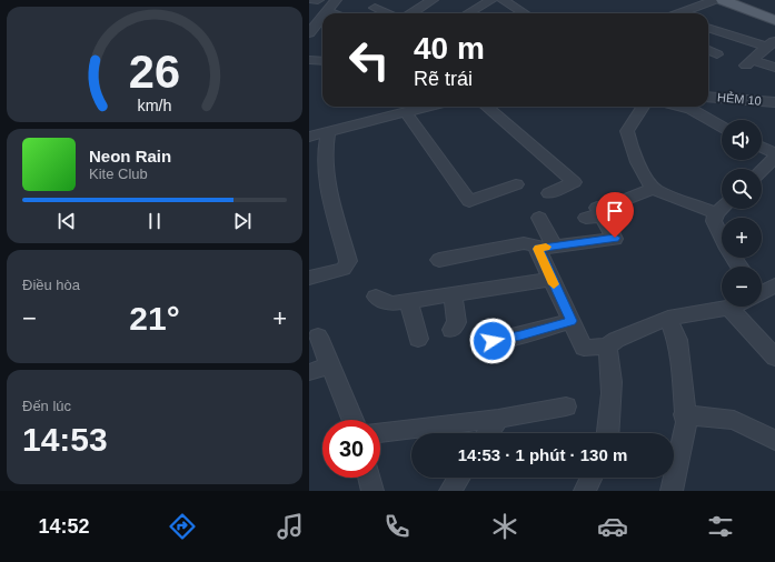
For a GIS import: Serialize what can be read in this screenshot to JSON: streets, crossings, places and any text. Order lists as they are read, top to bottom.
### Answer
{
  "streets": {
    "street": ["HẺM 10"]
  },
  "page": {
    "turn": ["40 m", "Rẽ trái"],
    "map_buttons": ["+", "−"],
    "song": ["Neon Rain", "Kite Club"],
    "tile": [
      "Điều hòa",
      ["Đến lúc", "14:53"]
    ],
    "heat": ["−", "21°", "+"],
    "limit": "30",
    "trip": "14:53 · 1 phút · 130 m",
    "tabs": "14:52",
    "gauge": ["26", "km/h"]
  }
}
